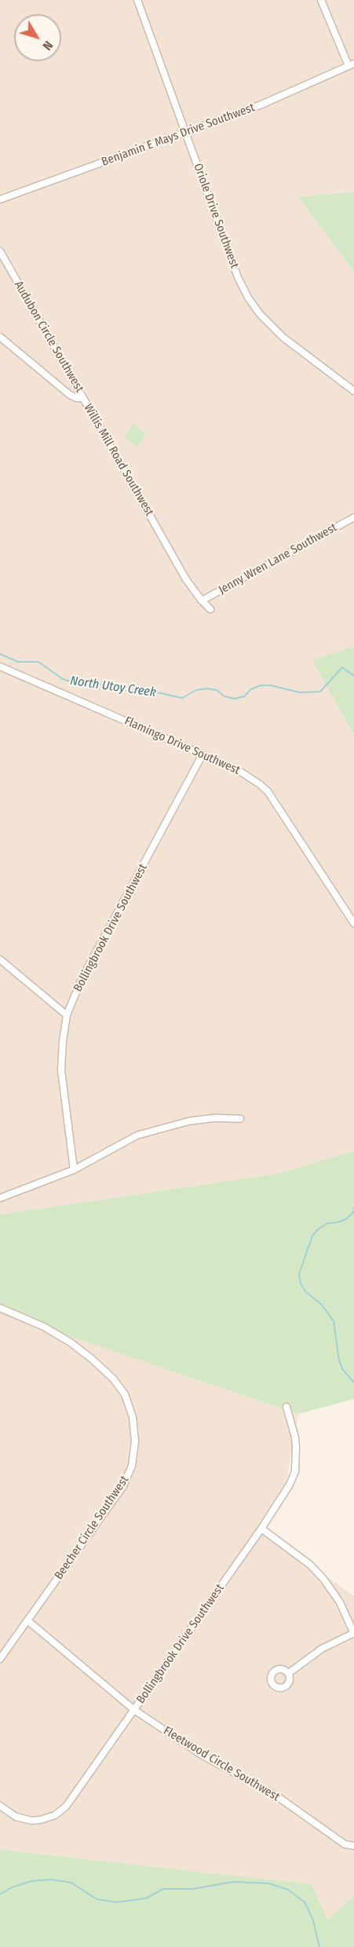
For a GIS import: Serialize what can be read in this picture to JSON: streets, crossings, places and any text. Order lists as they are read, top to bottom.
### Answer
{
  "streets": {
    "street": [
      "Benjamin E Mays Drive Southwest",
      "Oriole Drive Southwest",
      "Audubon Circle Southwest",
      "Willis Mill Road Southwest",
      "Jenny Wren Lane Southwest",
      "Flamingo Drive Southwest",
      "Bollingbrook Drive Southwest",
      "Beecher Circle Southwest",
      "Fleetwood Circle Southwest"
    ]
  },
  "crossings": [
    ["Benjamin E Mays Drive Southwest", "Oriole Drive Southwest"],
    ["Audubon Circle Southwest", "Willis Mill Road Southwest"],
    ["Willis Mill Road Southwest", "Jenny Wren Lane Southwest"],
    ["Flamingo Drive Southwest", "Bollingbrook Drive Southwest"],
    ["Bollingbrook Drive Southwest", "Fleetwood Circle Southwest"],
    ["Beecher Circle Southwest", "Fleetwood Circle Southwest"]
  ],
  "water": ["North Utoy Creek"],
  "north": "bottom right"
}
